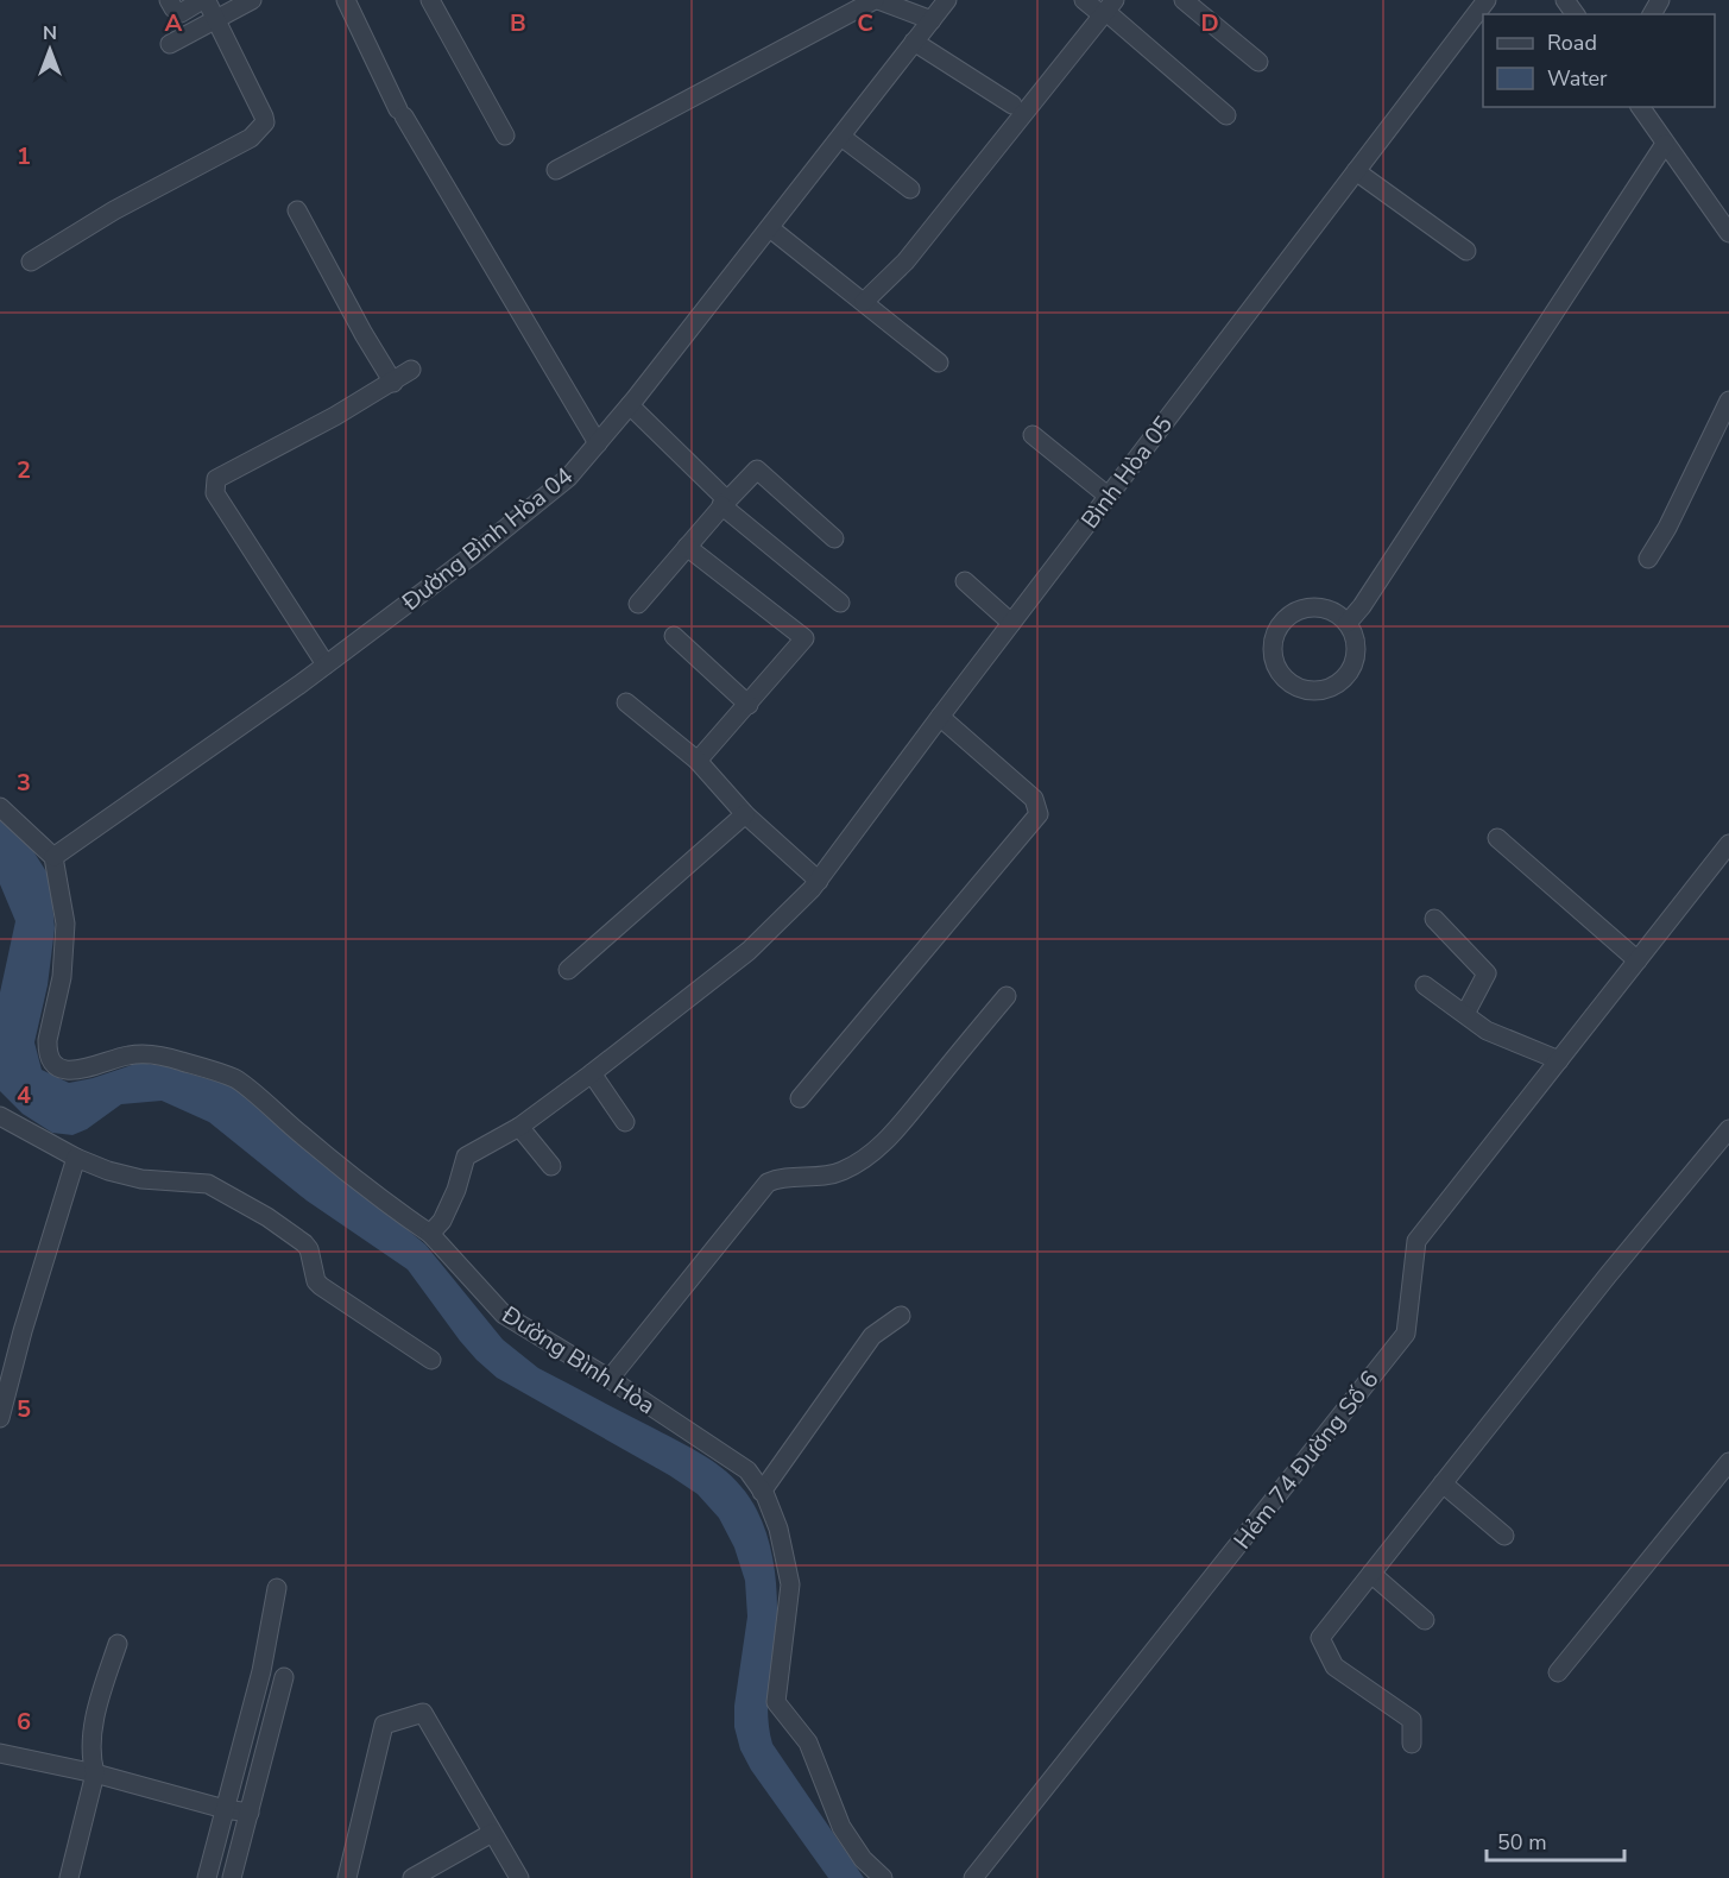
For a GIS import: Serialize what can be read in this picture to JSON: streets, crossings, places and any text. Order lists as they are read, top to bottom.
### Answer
{
  "streets": {
    "street": [
      "Bình Hòa 05",
      "Đường Bình Hòa 04",
      "Đường Bình Hòa",
      "Hẻm 74 Đường Số 6"
    ]
  },
  "crossings": [
    ["Đường Bình Hòa 04", "Đường Bình Hòa"]
  ],
  "legend": ["Road", "Water"],
  "scale_bar": "50 m",
  "north": "top",
  "grid": {
    "columns": [
      "A",
      "B",
      "C",
      "D"
    ],
    "rows": [
      "1",
      "2",
      "3",
      "4",
      "5",
      "6"
    ]
  }
}
